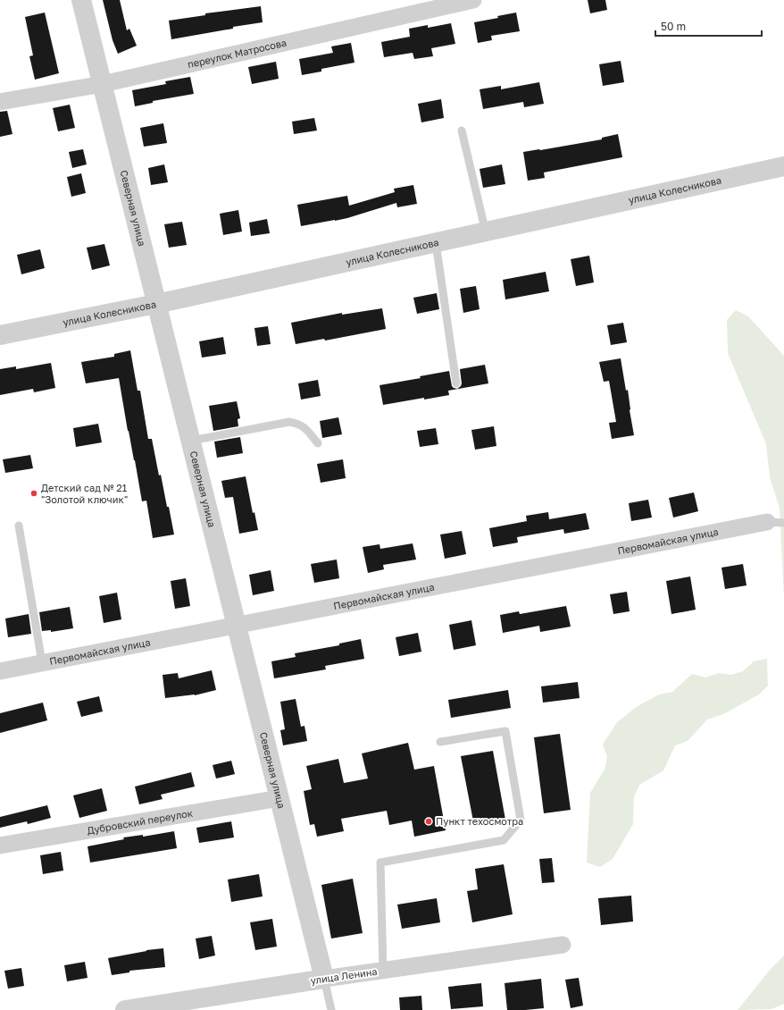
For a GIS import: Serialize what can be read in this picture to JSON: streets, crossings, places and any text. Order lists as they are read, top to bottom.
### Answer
{
  "streets": {
    "street": [
      "переулок Матросова",
      "улица Колесникова",
      "Северная улица",
      "Первомайская улица",
      "Дубровский переулок",
      "улица Ленина"
    ]
  },
  "crossings": [
    ["переулок Матросова", "Северная улица"],
    ["улица Колесникова", "Северная улица"],
    ["Северная улица", "Первомайская улица"],
    ["Северная улица", "Дубровский переулок"],
    ["Северная улица", "улица Ленина"]
  ],
  "places": ["Детский сад № 21 \"Золотой ключик\"", "Пункт техосмотра"],
  "scale_bar": "50 m"
}
